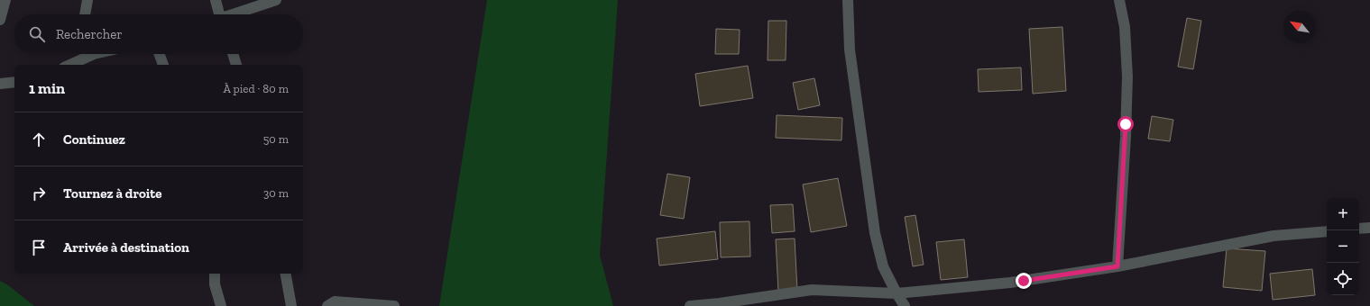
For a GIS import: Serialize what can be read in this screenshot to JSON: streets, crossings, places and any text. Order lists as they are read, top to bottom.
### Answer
{
  "north": "top left",
  "page": {
    "search": "Rechercher",
    "heading": ["1 min", "À pied · 80 m"],
    "list": [
      ["Continuez", "50 m"],
      ["Tournez à droite", "30 m"],
      "Arrivée à destination"
    ],
    "map_buttons": ["+", "−"]
  }
}
